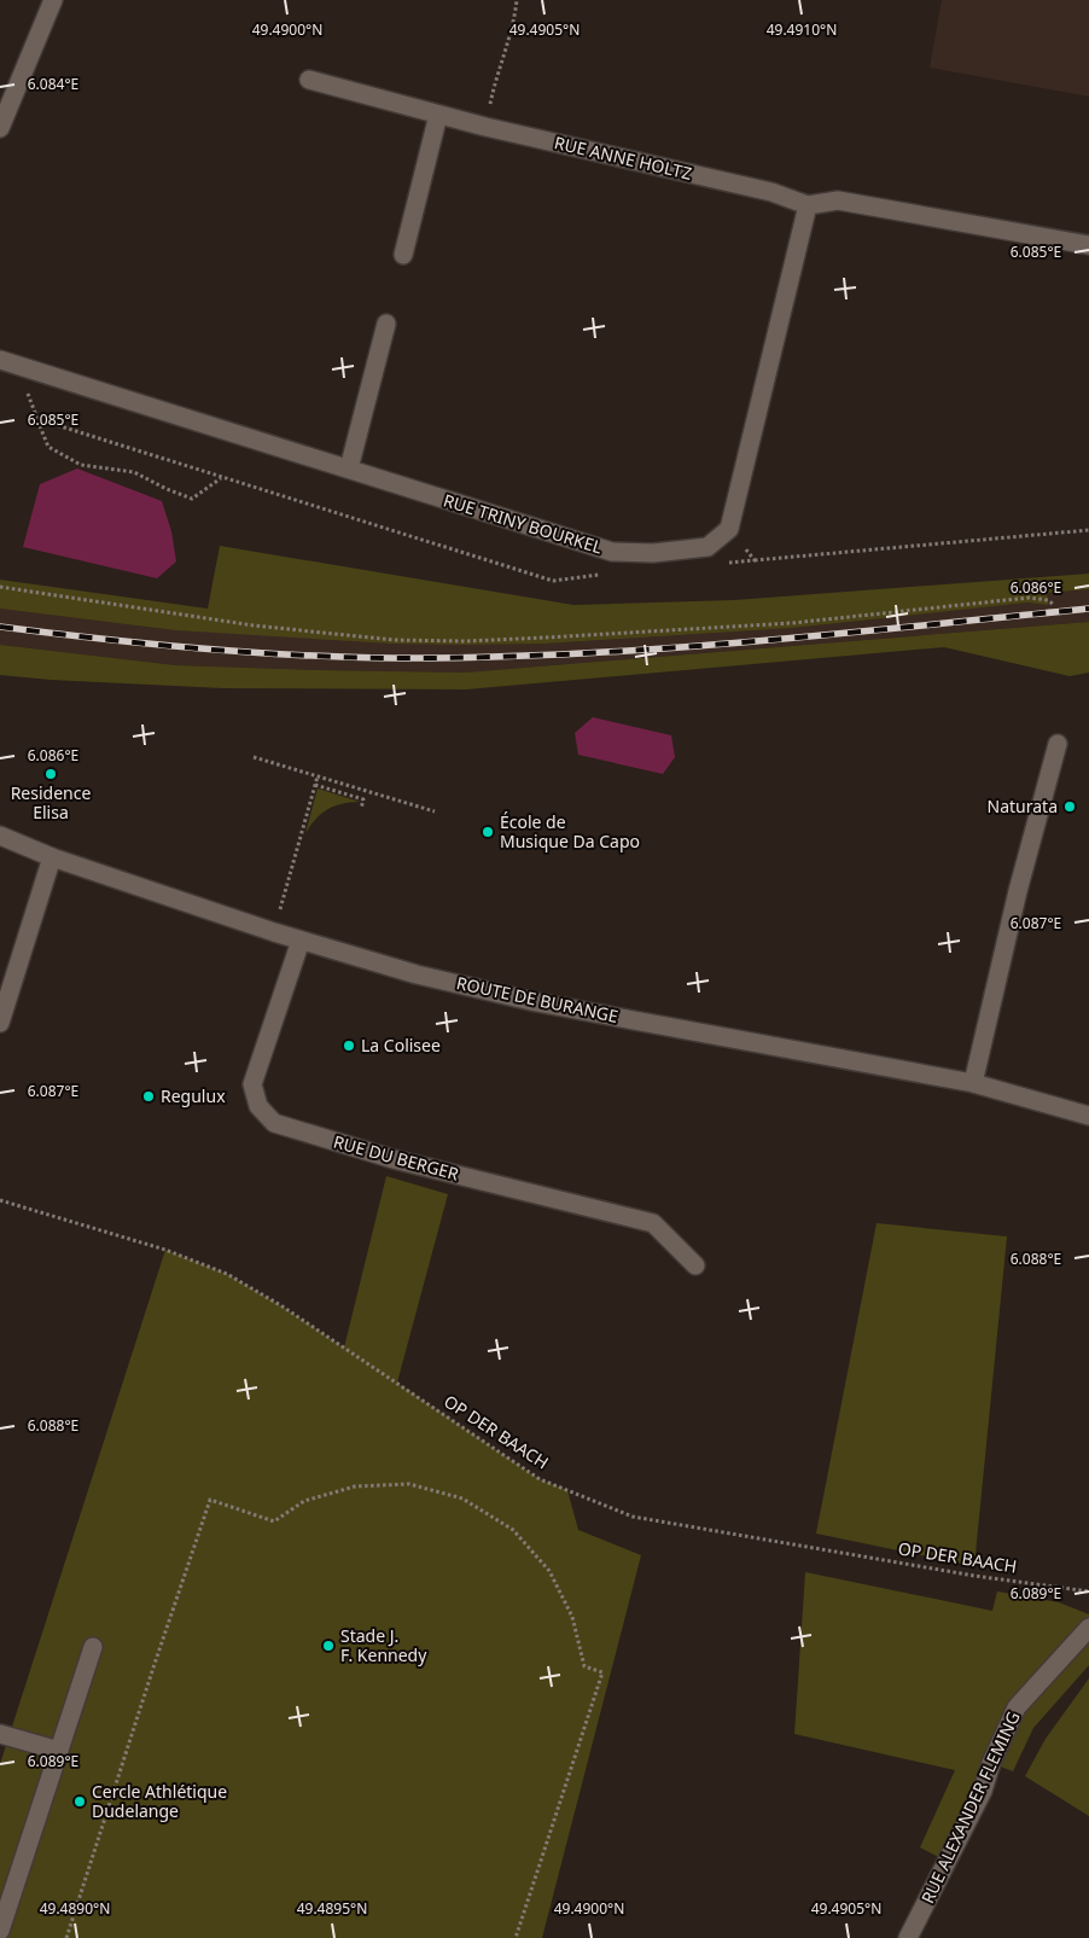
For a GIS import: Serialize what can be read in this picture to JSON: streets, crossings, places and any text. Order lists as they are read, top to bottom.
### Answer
{
  "streets": {
    "street": [
      "RUE ANNE HOLTZ",
      "RUE TRINY BOURKEL",
      "ROUTE DE BURANGE",
      "RUE DU BERGER",
      "RUE ALEXANDER FLEMING"
    ],
    "path": ["OP DER BAACH"]
  },
  "crossings": [
    ["ROUTE DE BURANGE", "RUE DU BERGER"]
  ],
  "places": [
    "Residence Elisa",
    "Naturata",
    "École de Musique Da Capo",
    "La Colisee",
    "Regulux",
    "Stade J. F. Kennedy",
    "Cercle Athlétique Dudelange"
  ],
  "coordinates": [
    "49.4910°N",
    "49.4900°N",
    "49.4905°N",
    "6.084°E",
    "6.085°E",
    "6.086°E",
    "6.087°E",
    "6.088°E",
    "6.089°E",
    "49.4890°N",
    "49.4895°N"
  ]
}
